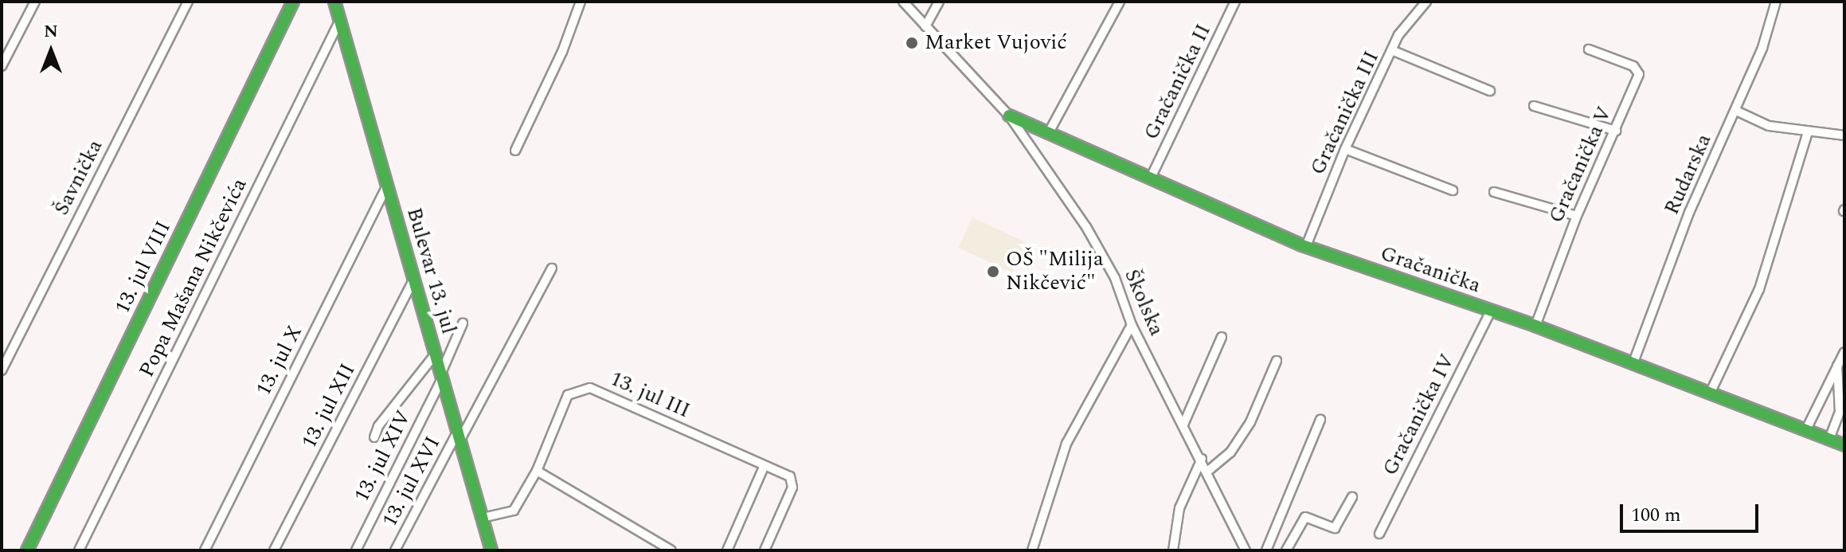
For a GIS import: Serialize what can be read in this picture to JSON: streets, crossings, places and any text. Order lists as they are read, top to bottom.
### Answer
{
  "streets": {
    "street": [
      "Gračanička II",
      "Gračanička III",
      "Gračanička V",
      "Rudarska",
      "Šavnička",
      "13. jul VIII",
      "Gračanička",
      "Bulevar 13. jul",
      "Popa Mašana Nikčevića",
      "Školska",
      "13. jul X",
      "13. jul III",
      "13. jul XII",
      "Gračanička IV",
      "13. jul XIV",
      "13. jul XVI"
    ]
  },
  "crossings": [
    ["Gračanička II", "Gračanička"],
    ["Gračanička III", "Gračanička"],
    ["Gračanička V", "Gračanička"],
    ["Rudarska", "Gračanička"],
    ["Gračanička", "Školska"],
    ["Gračanička", "Gračanička IV"],
    ["Bulevar 13. jul", "Popa Mašana Nikčevića"],
    ["Bulevar 13. jul", "13. jul X"],
    ["Bulevar 13. jul", "13. jul III"],
    ["Bulevar 13. jul", "13. jul XII"],
    ["Bulevar 13. jul", "13. jul XIV"],
    ["Bulevar 13. jul", "13. jul XVI"]
  ],
  "places": ["Market Vujović", "OŠ \"Milija Nikčević\""],
  "scale_bar": "100 m",
  "north": "top"
}
